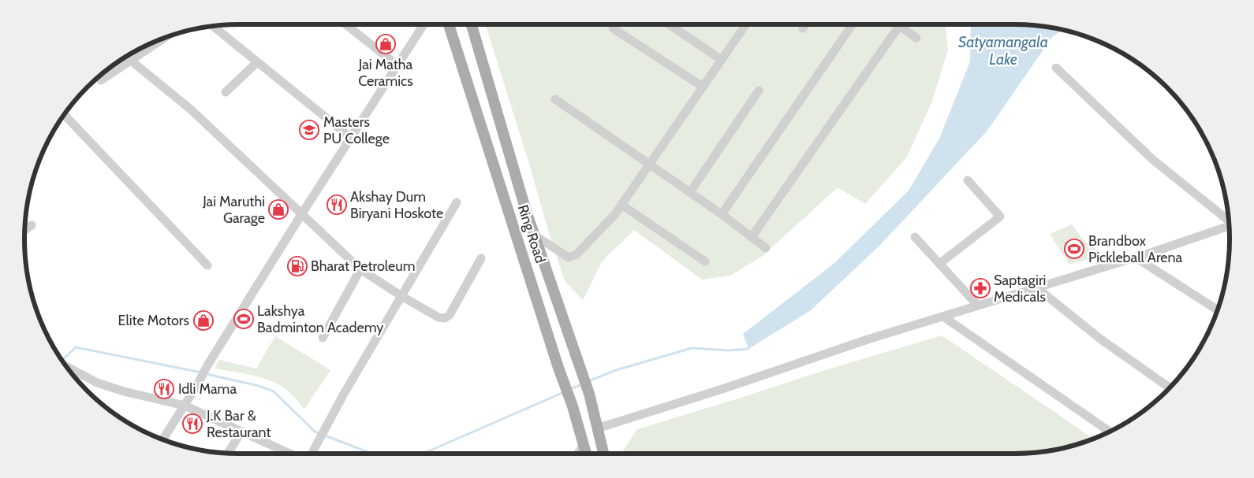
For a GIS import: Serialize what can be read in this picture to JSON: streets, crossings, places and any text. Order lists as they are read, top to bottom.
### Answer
{
  "streets": {
    "main road": ["Ring Road"]
  },
  "water": ["Satyamangala Lake"],
  "places": {
    "shop": ["Jai Matha Ceramics", "Jai Maruthi Garage", "Elite Motors"],
    "school or university": ["Masters PU College"],
    "restaurant": ["Akshay Dum Biryani Hoskote", "Idli Mama", "J.K Bar & Restaurant"],
    "sports": ["Brandbox Pickleball Arena", "Lakshya Badminton Academy"],
    "fuel station": ["Bharat Petroleum"],
    "pharmacy": ["Saptagiri Medicals"]
  }
}
